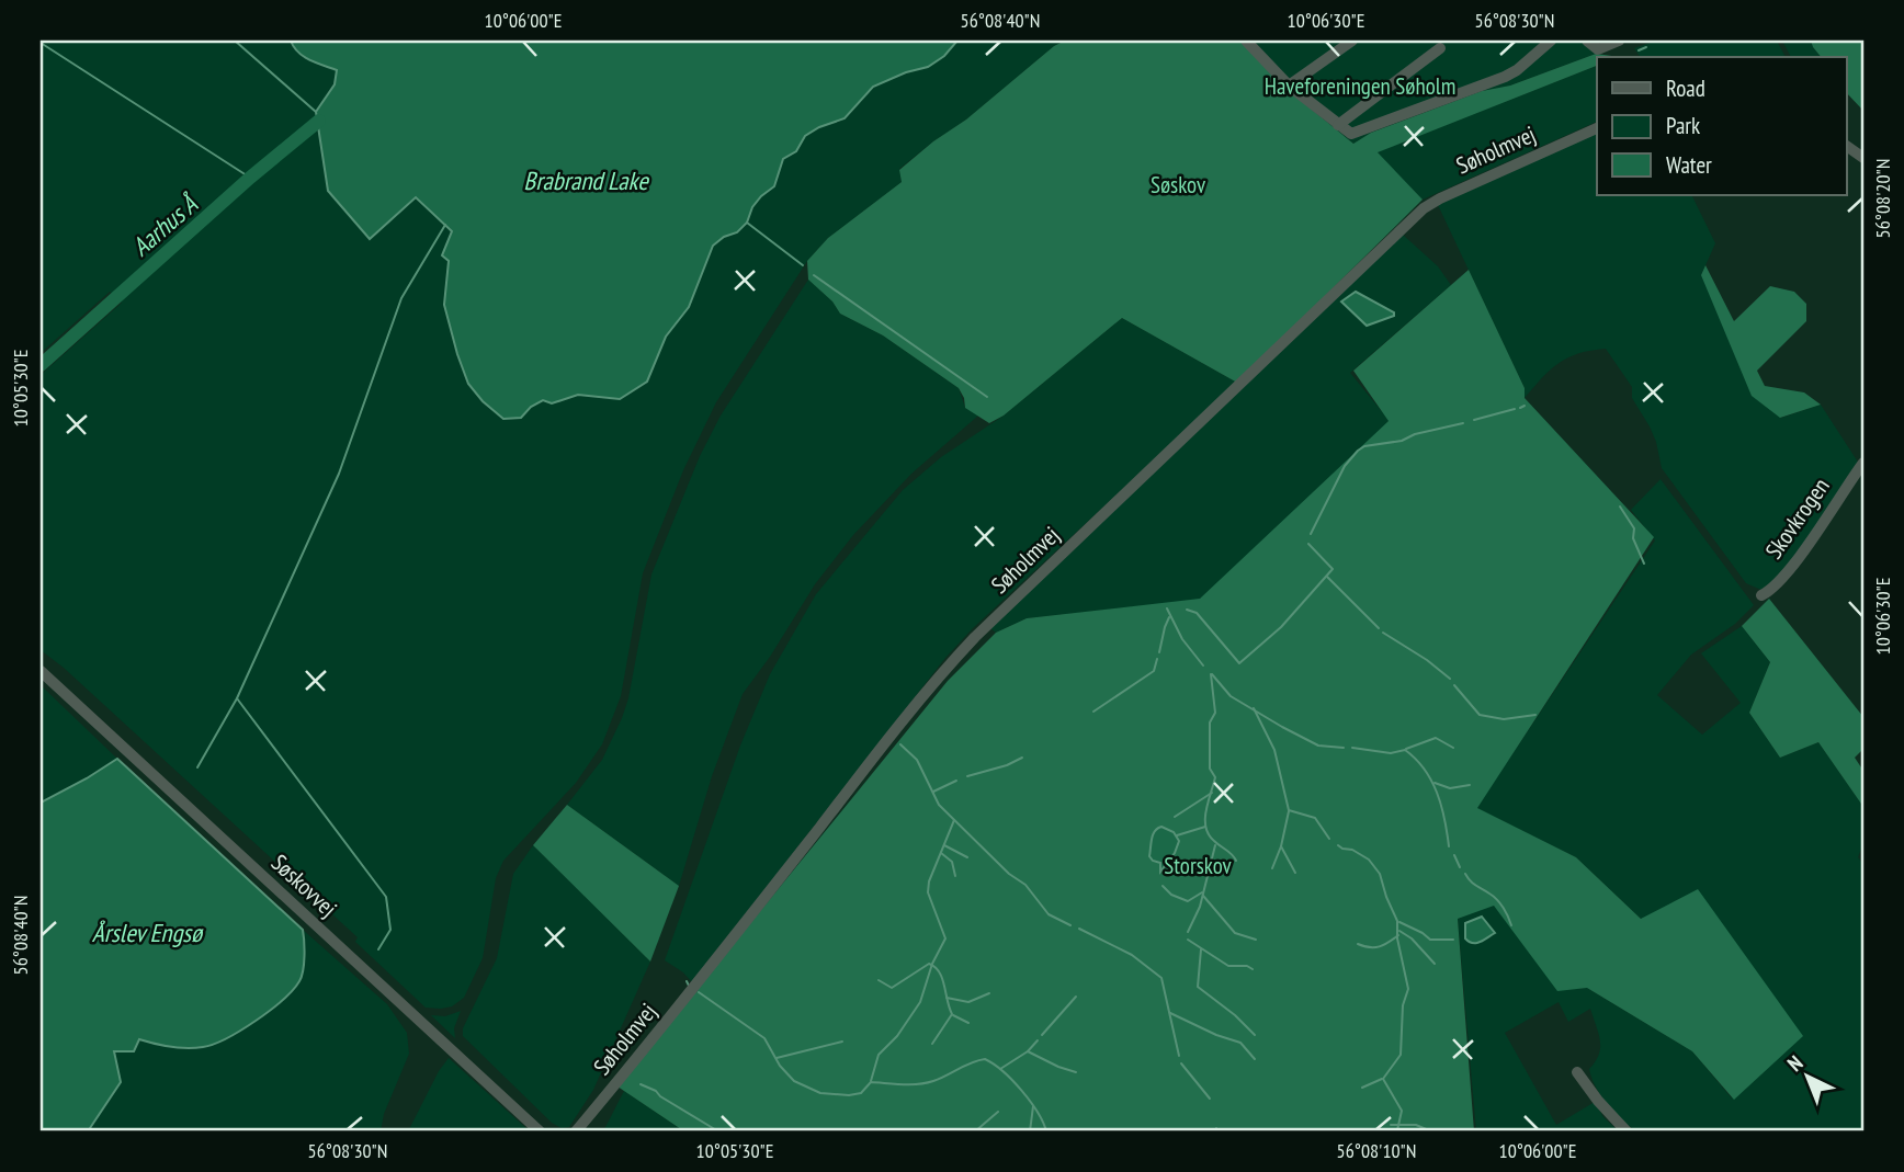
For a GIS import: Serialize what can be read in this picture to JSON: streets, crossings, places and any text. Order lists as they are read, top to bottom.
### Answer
{
  "streets": {
    "street": ["Søholmvej", "Skovkrogen", "Søskovvej"]
  },
  "water": ["Brabrand Lake", "Aarhus Å", "Årslev Engsø"],
  "parks": ["Haveforeningen Søholm", "Søskov", "Storskov"],
  "legend": ["Road", "Park", "Water"],
  "north": "top left",
  "coordinates": [
    "10°06'00\"E",
    "56°08'40\"N",
    "10°06'30\"E",
    "56°08'30\"N",
    "56°08'20\"N",
    "10°05'30\"E",
    "56°08'10\"N"
  ]
}
